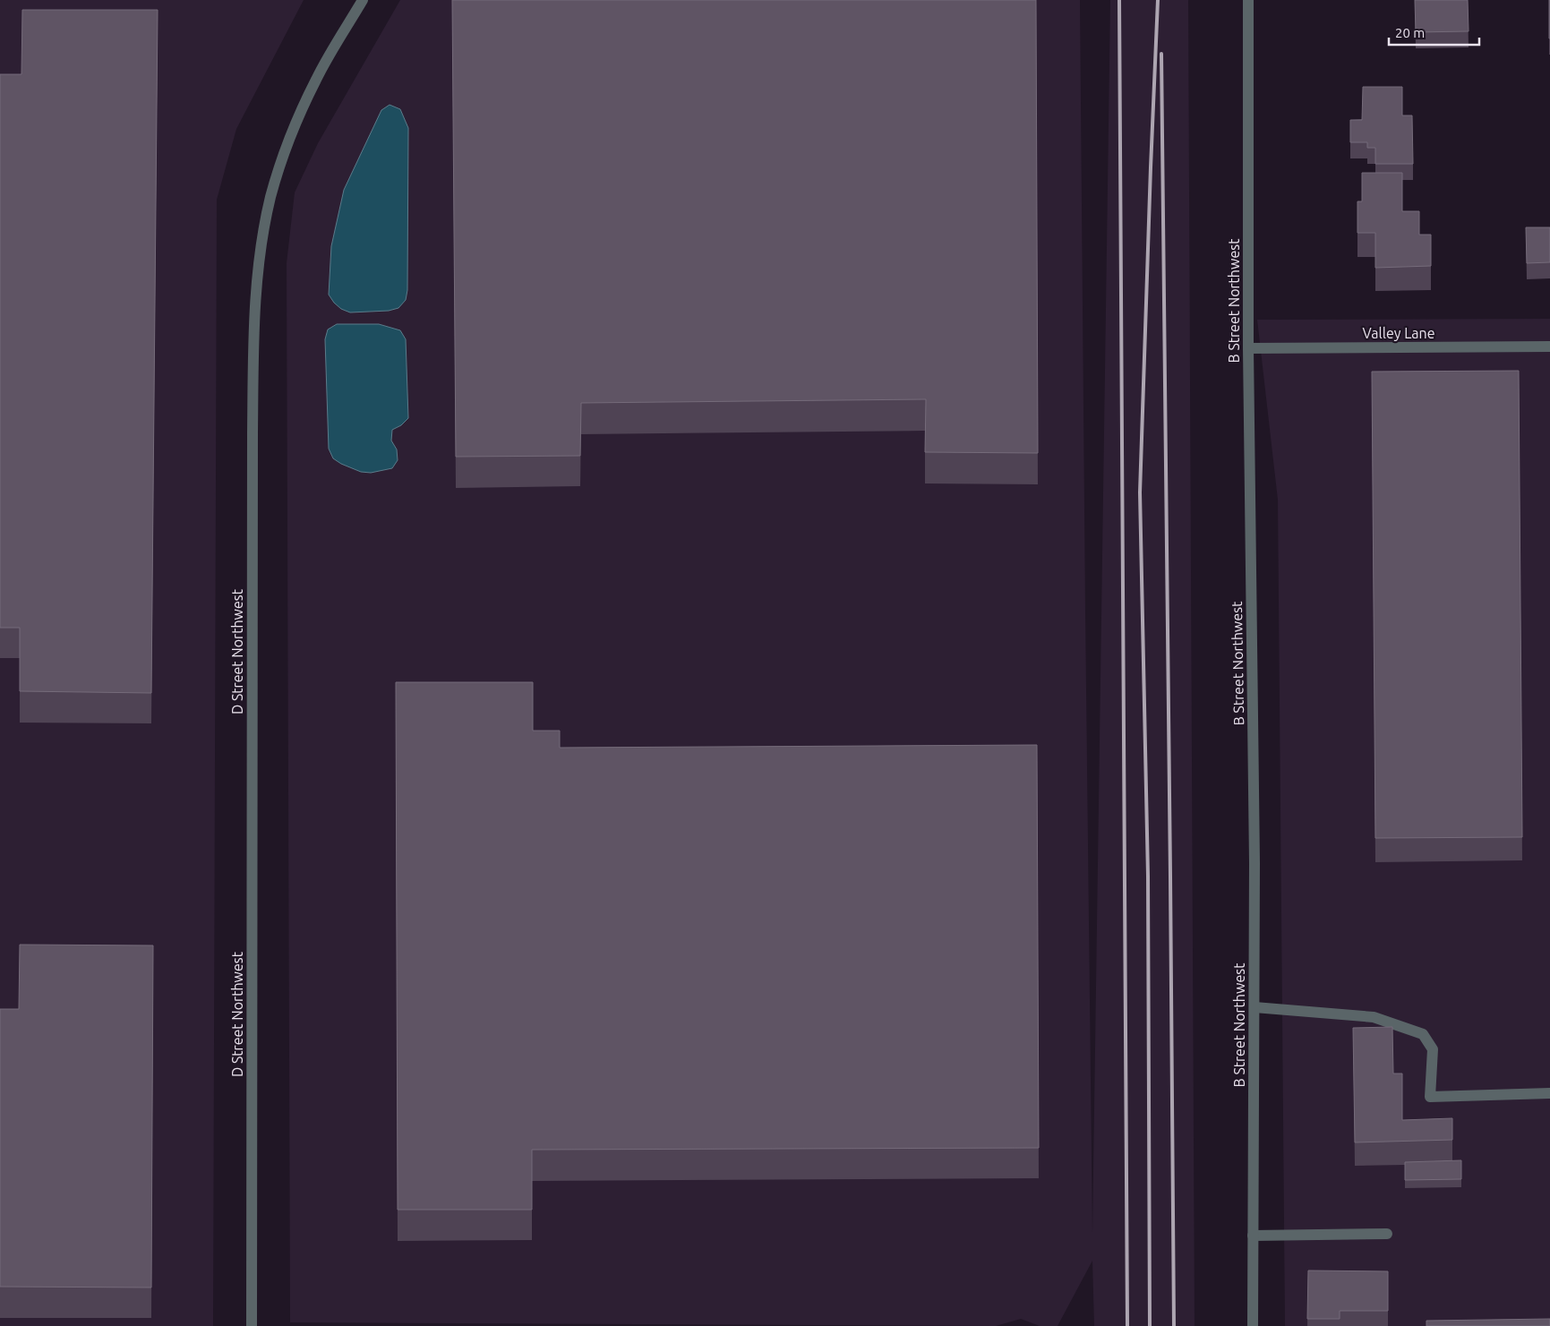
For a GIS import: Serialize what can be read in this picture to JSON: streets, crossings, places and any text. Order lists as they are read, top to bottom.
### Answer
{
  "streets": {
    "street": ["B Street Northwest", "Valley Lane", "D Street Northwest"]
  },
  "crossings": [
    ["B Street Northwest", "Valley Lane"]
  ],
  "scale_bar": "20 m"
}
